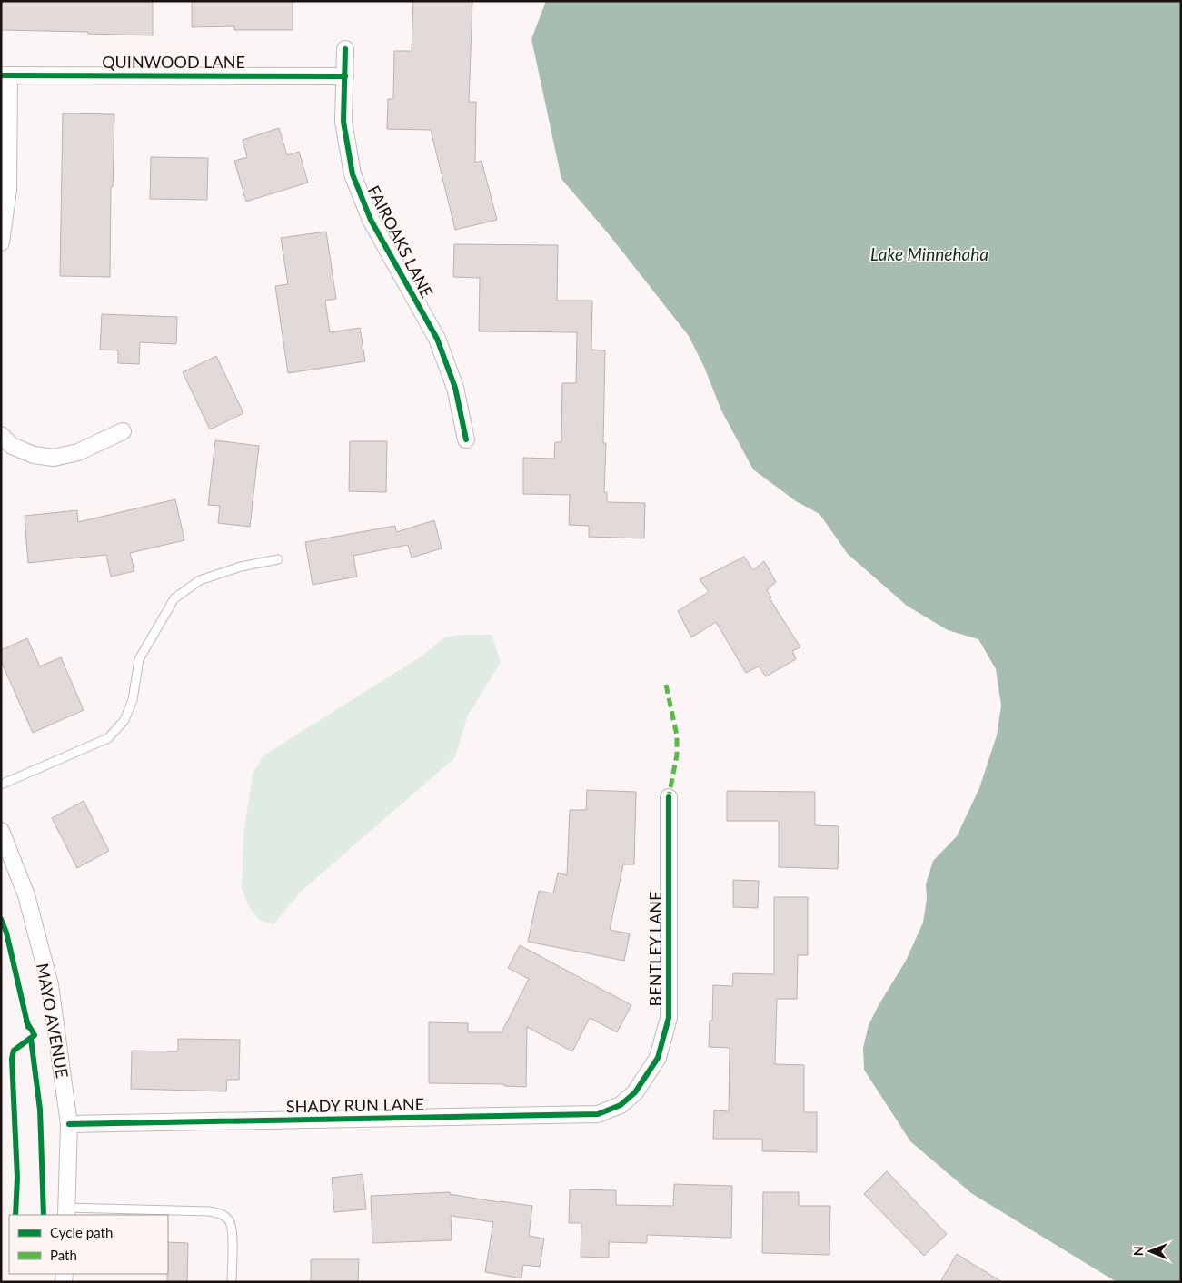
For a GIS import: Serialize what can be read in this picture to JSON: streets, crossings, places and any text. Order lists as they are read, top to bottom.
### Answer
{
  "streets": {
    "street": [
      "QUINWOOD LANE",
      "FAIROAKS LANE",
      "BENTLEY LANE",
      "MAYO AVENUE",
      "SHADY RUN LANE"
    ]
  },
  "crossings": [
    ["QUINWOOD LANE", "FAIROAKS LANE"],
    ["BENTLEY LANE", "SHADY RUN LANE"],
    ["MAYO AVENUE", "SHADY RUN LANE"]
  ],
  "water": ["Lake Minnehaha"],
  "legend": ["Cycle path", "Path"],
  "north": "left"
}
